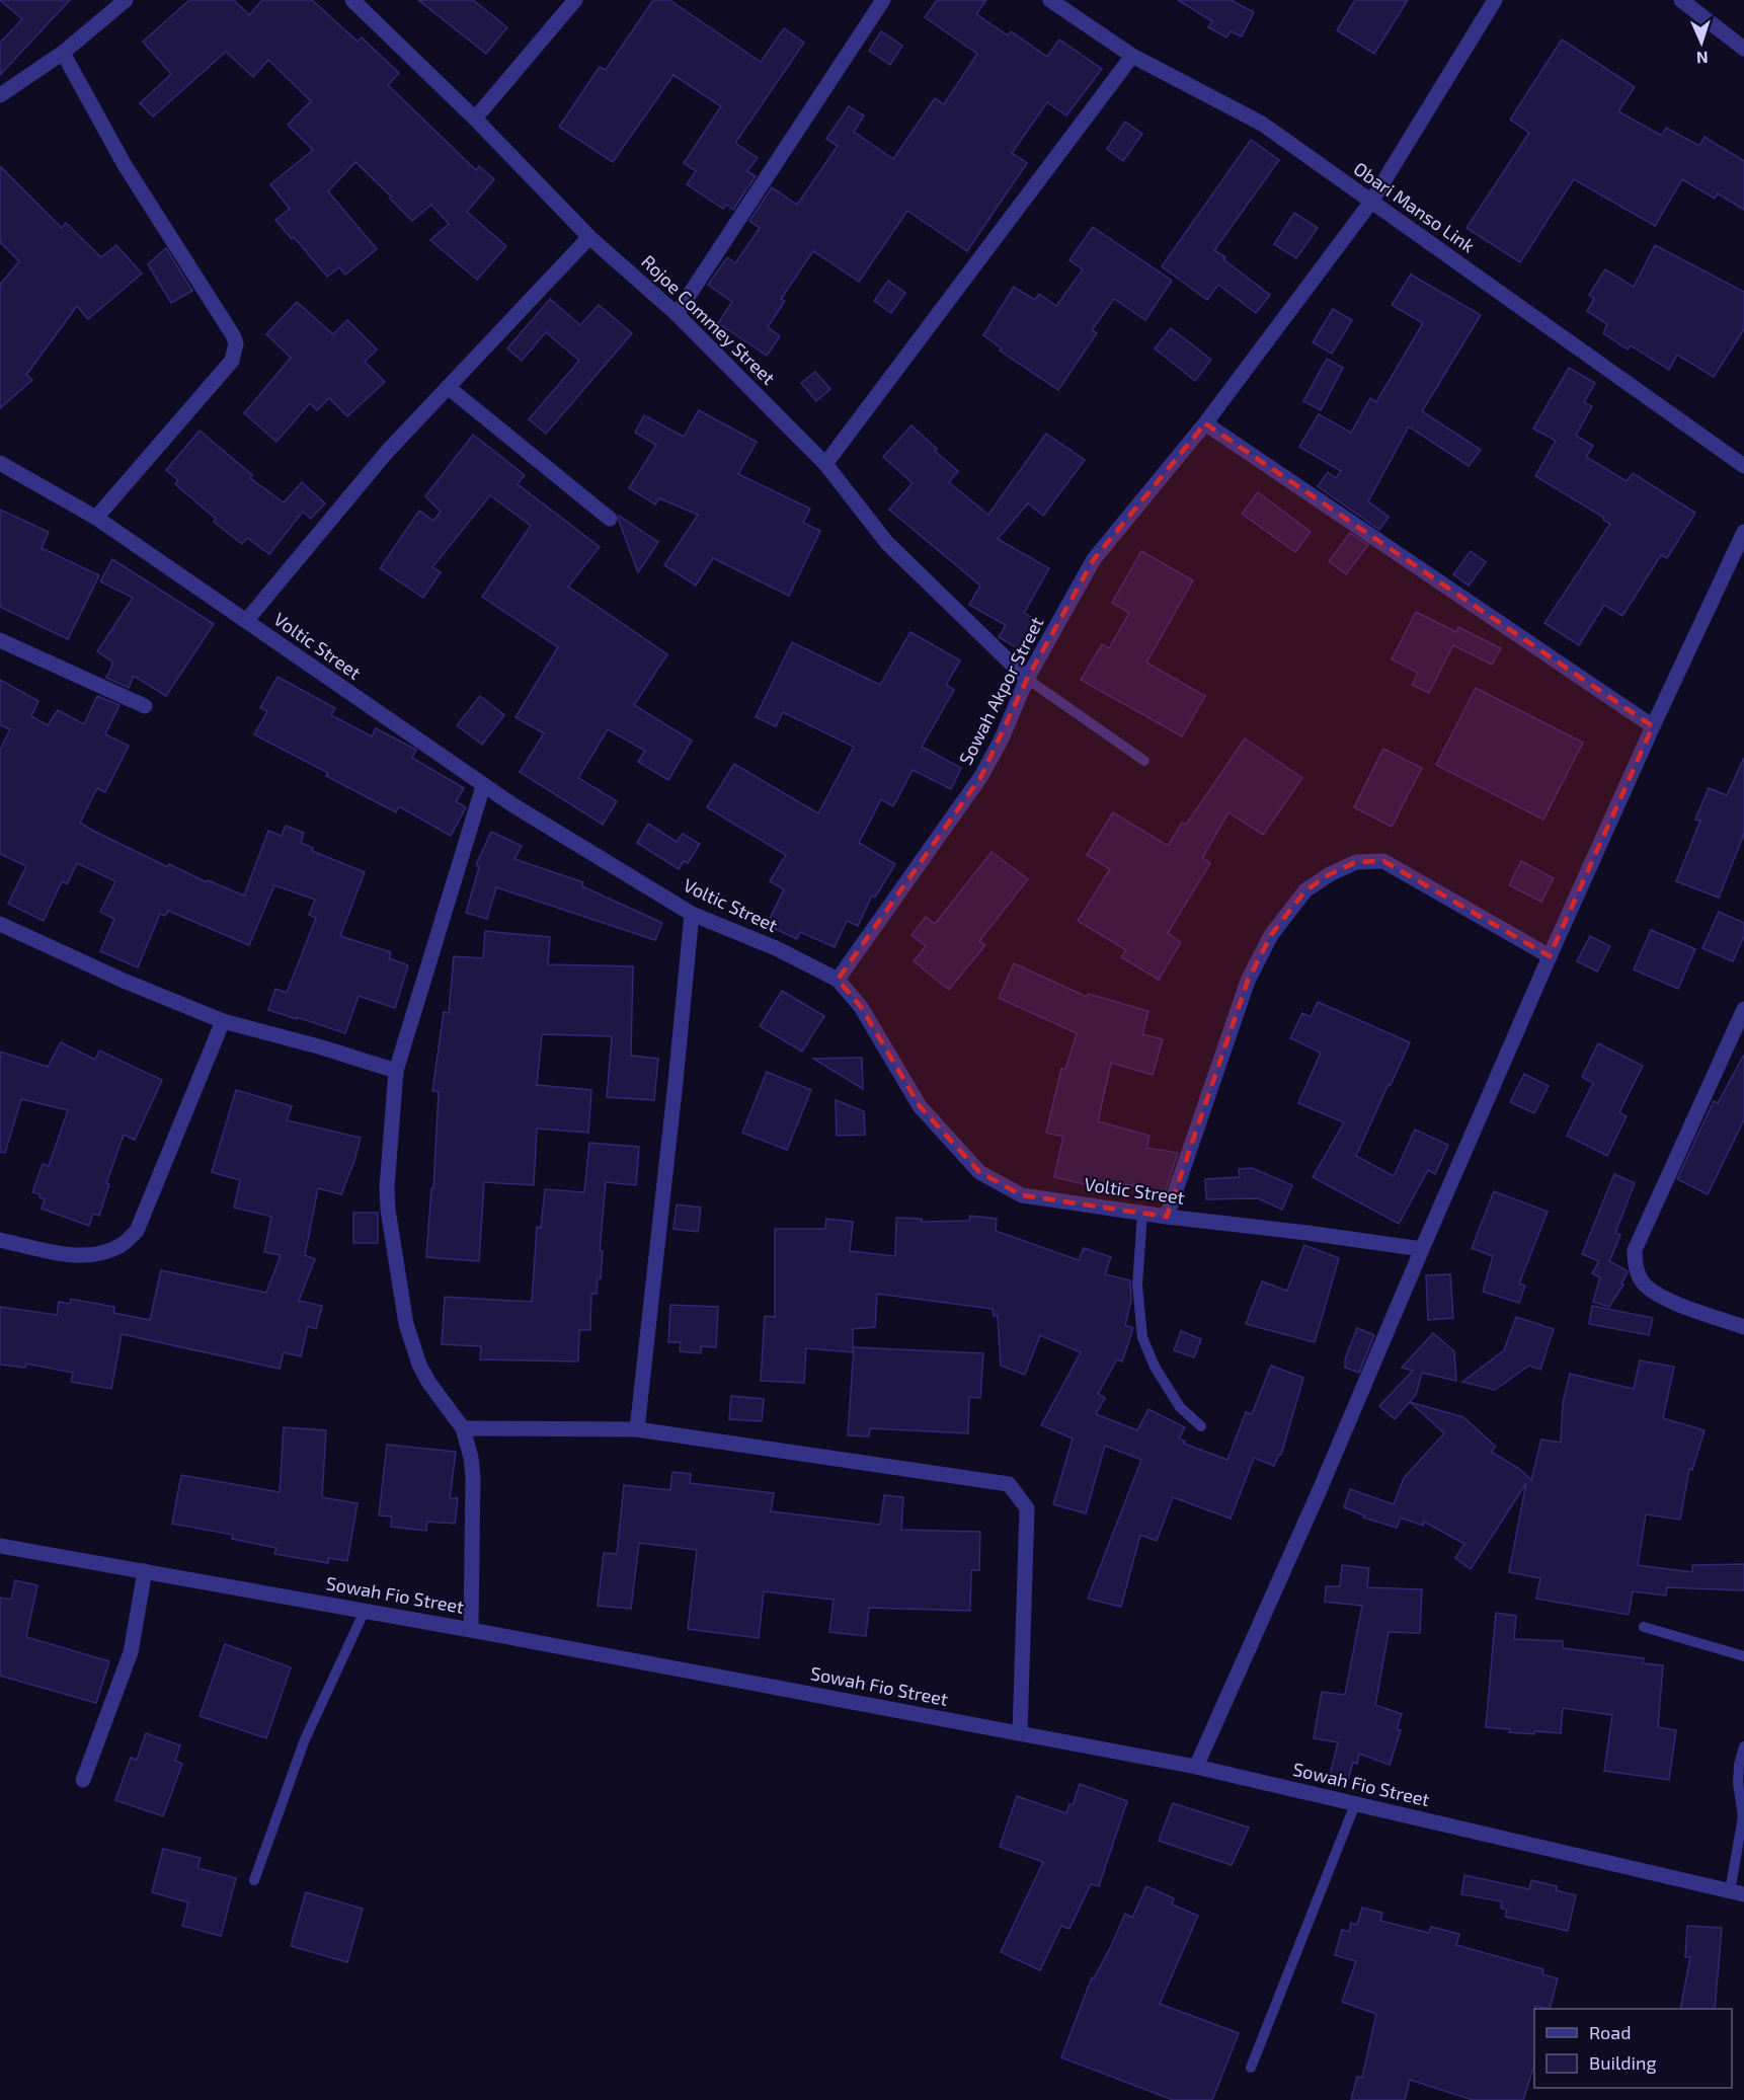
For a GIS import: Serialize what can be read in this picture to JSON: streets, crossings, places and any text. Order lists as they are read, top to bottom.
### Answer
{
  "streets": {
    "street": [
      "Obari Manso Link",
      "Rojoe Commey Street",
      "Voltic Street",
      "Sowah Akpor Street",
      "Sowah Fio Street"
    ]
  },
  "crossings": [
    ["Obari Manso Link", "Sowah Akpor Street"],
    ["Rojoe Commey Street", "Sowah Akpor Street"],
    ["Voltic Street", "Sowah Akpor Street"]
  ],
  "legend": ["Road", "Building"],
  "north": "bottom"
}
